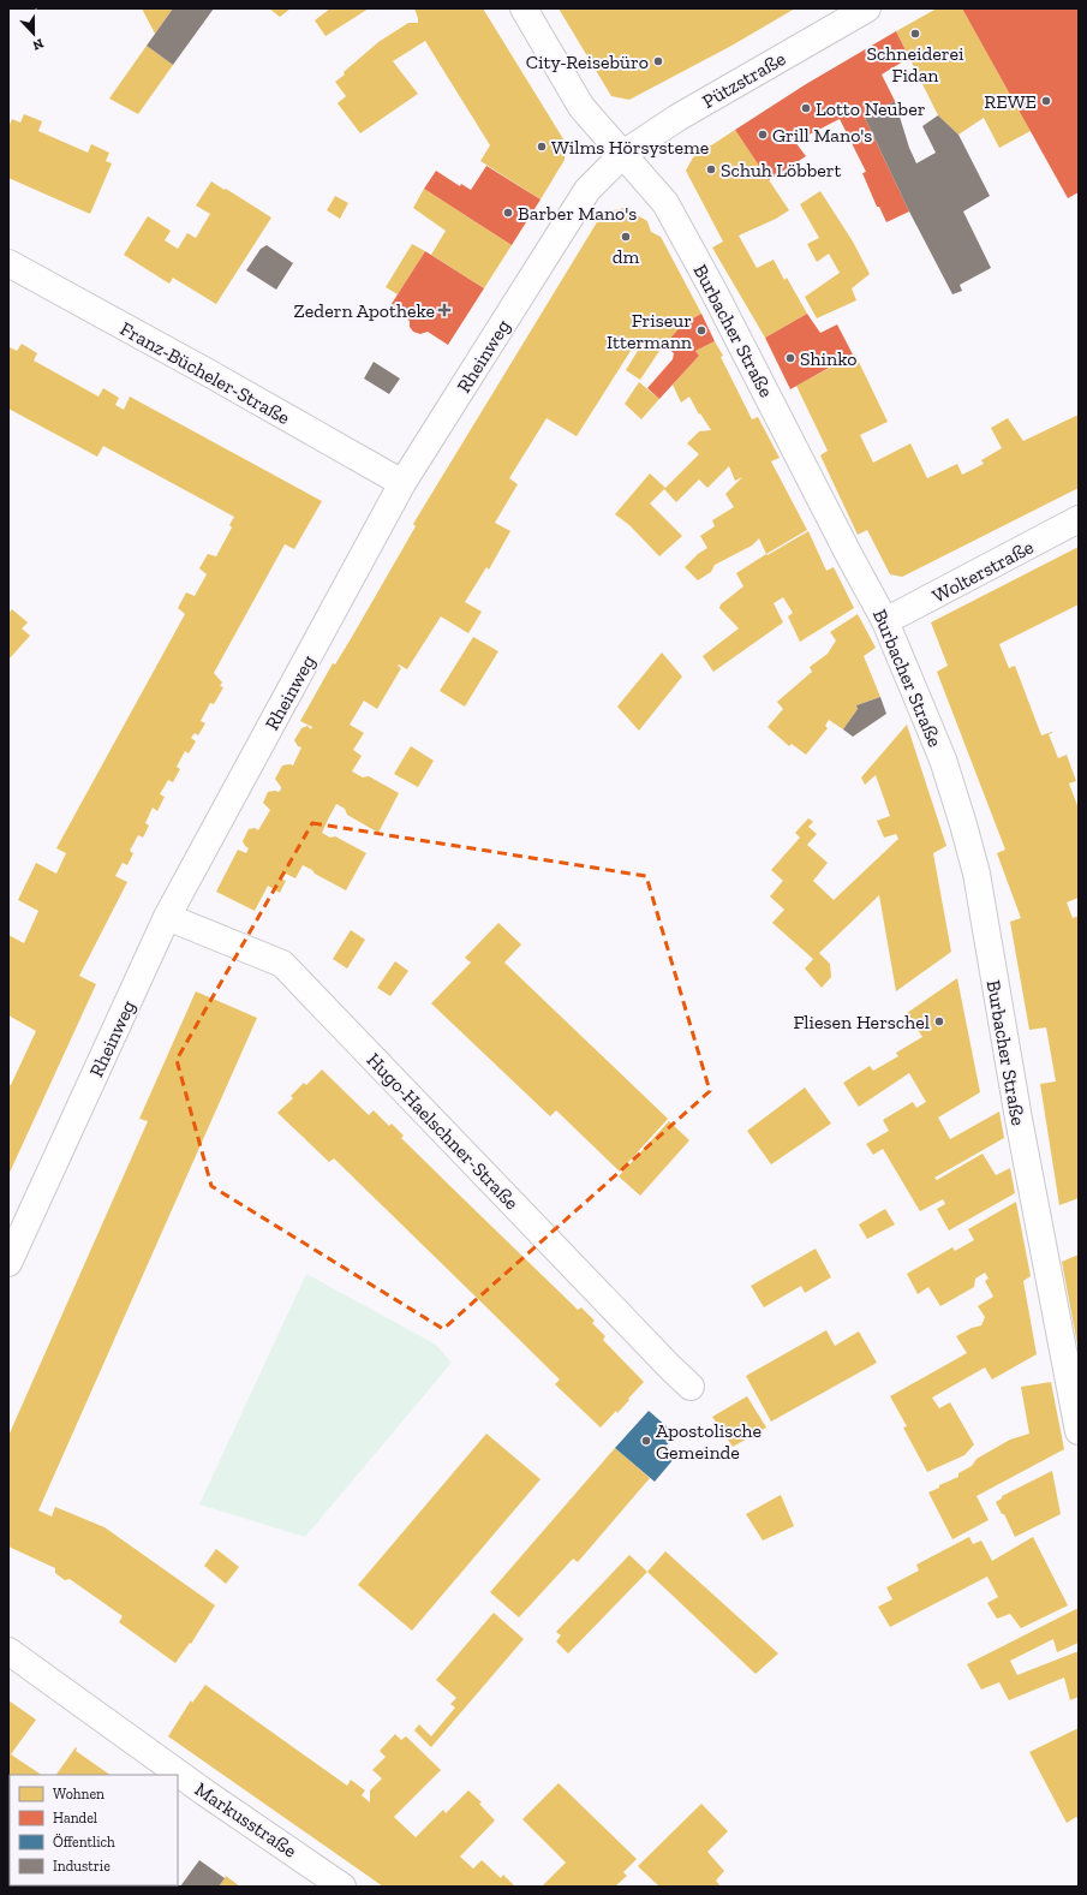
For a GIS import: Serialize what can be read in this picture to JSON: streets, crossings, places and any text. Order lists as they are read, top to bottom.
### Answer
{
  "streets": {
    "street": [
      "Pützstraße",
      "Burbacher Straße",
      "Rheinweg",
      "Franz-Bücheler-Straße",
      "Wolterstraße",
      "Hugo-Haelschner-Straße",
      "Markusstraße"
    ]
  },
  "crossings": [
    ["Pützstraße", "Burbacher Straße"],
    ["Pützstraße", "Rheinweg"],
    ["Burbacher Straße", "Rheinweg"],
    ["Burbacher Straße", "Wolterstraße"],
    ["Rheinweg", "Franz-Bücheler-Straße"],
    ["Rheinweg", "Hugo-Haelschner-Straße"]
  ],
  "places": {
    "other": [
      "Schneiderei Fidan",
      "City-Reisebüro",
      "REWE",
      "Lotto Neuber",
      "Grill Mano's",
      "Wilms Hörsysteme",
      "Schuh Löbbert",
      "Barber Mano's",
      "dm",
      "Friseur Ittermann",
      "Shinko",
      "Fliesen Herschel",
      "Apostolische Gemeinde"
    ],
    "health": ["Zedern Apotheke"]
  },
  "legend": [
    "Wohnen",
    "Handel",
    "Öffentlich",
    "Industrie"
  ],
  "north": "bottom"
}
